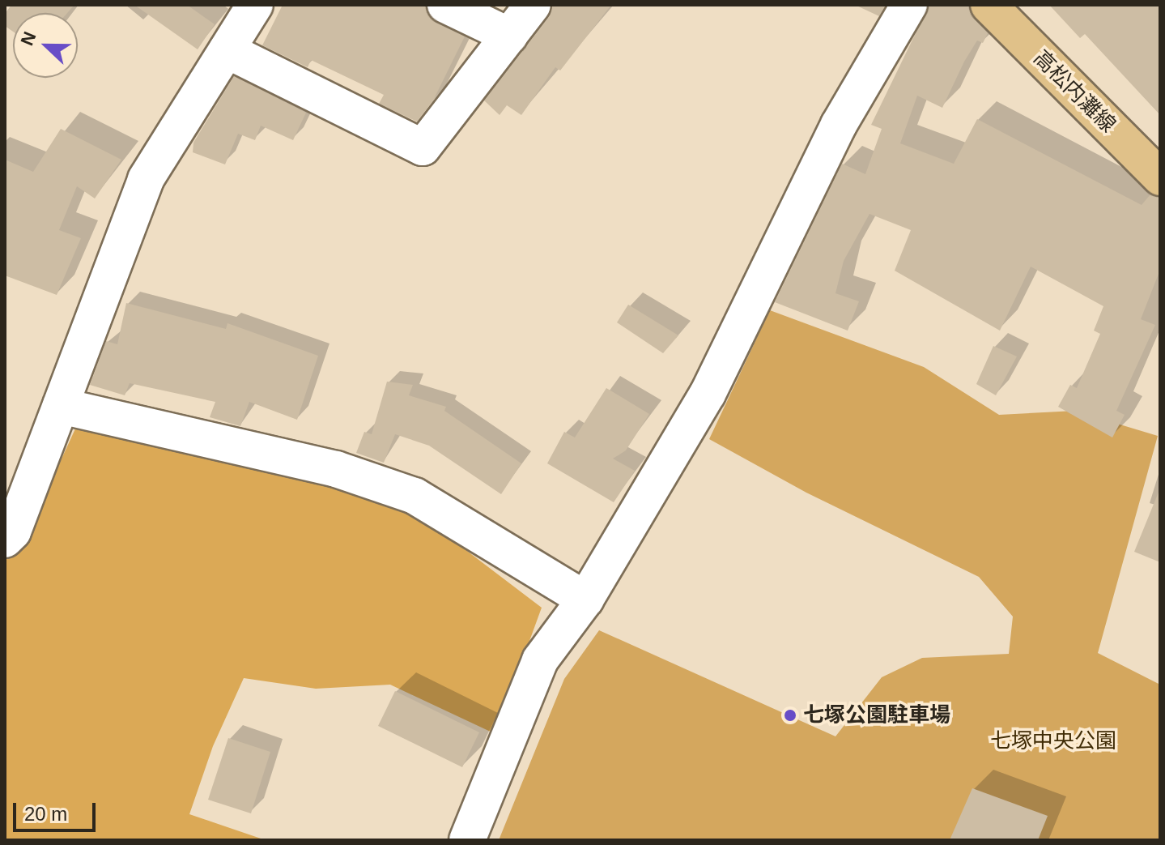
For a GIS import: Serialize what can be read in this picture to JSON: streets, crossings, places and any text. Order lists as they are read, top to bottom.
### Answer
{
  "streets": {
    "main road": ["高松内灘線"]
  },
  "parks": ["七塚中央公園"],
  "places": ["七塚公園駐車場"],
  "scale_bar": "20 m",
  "north": "left"
}
